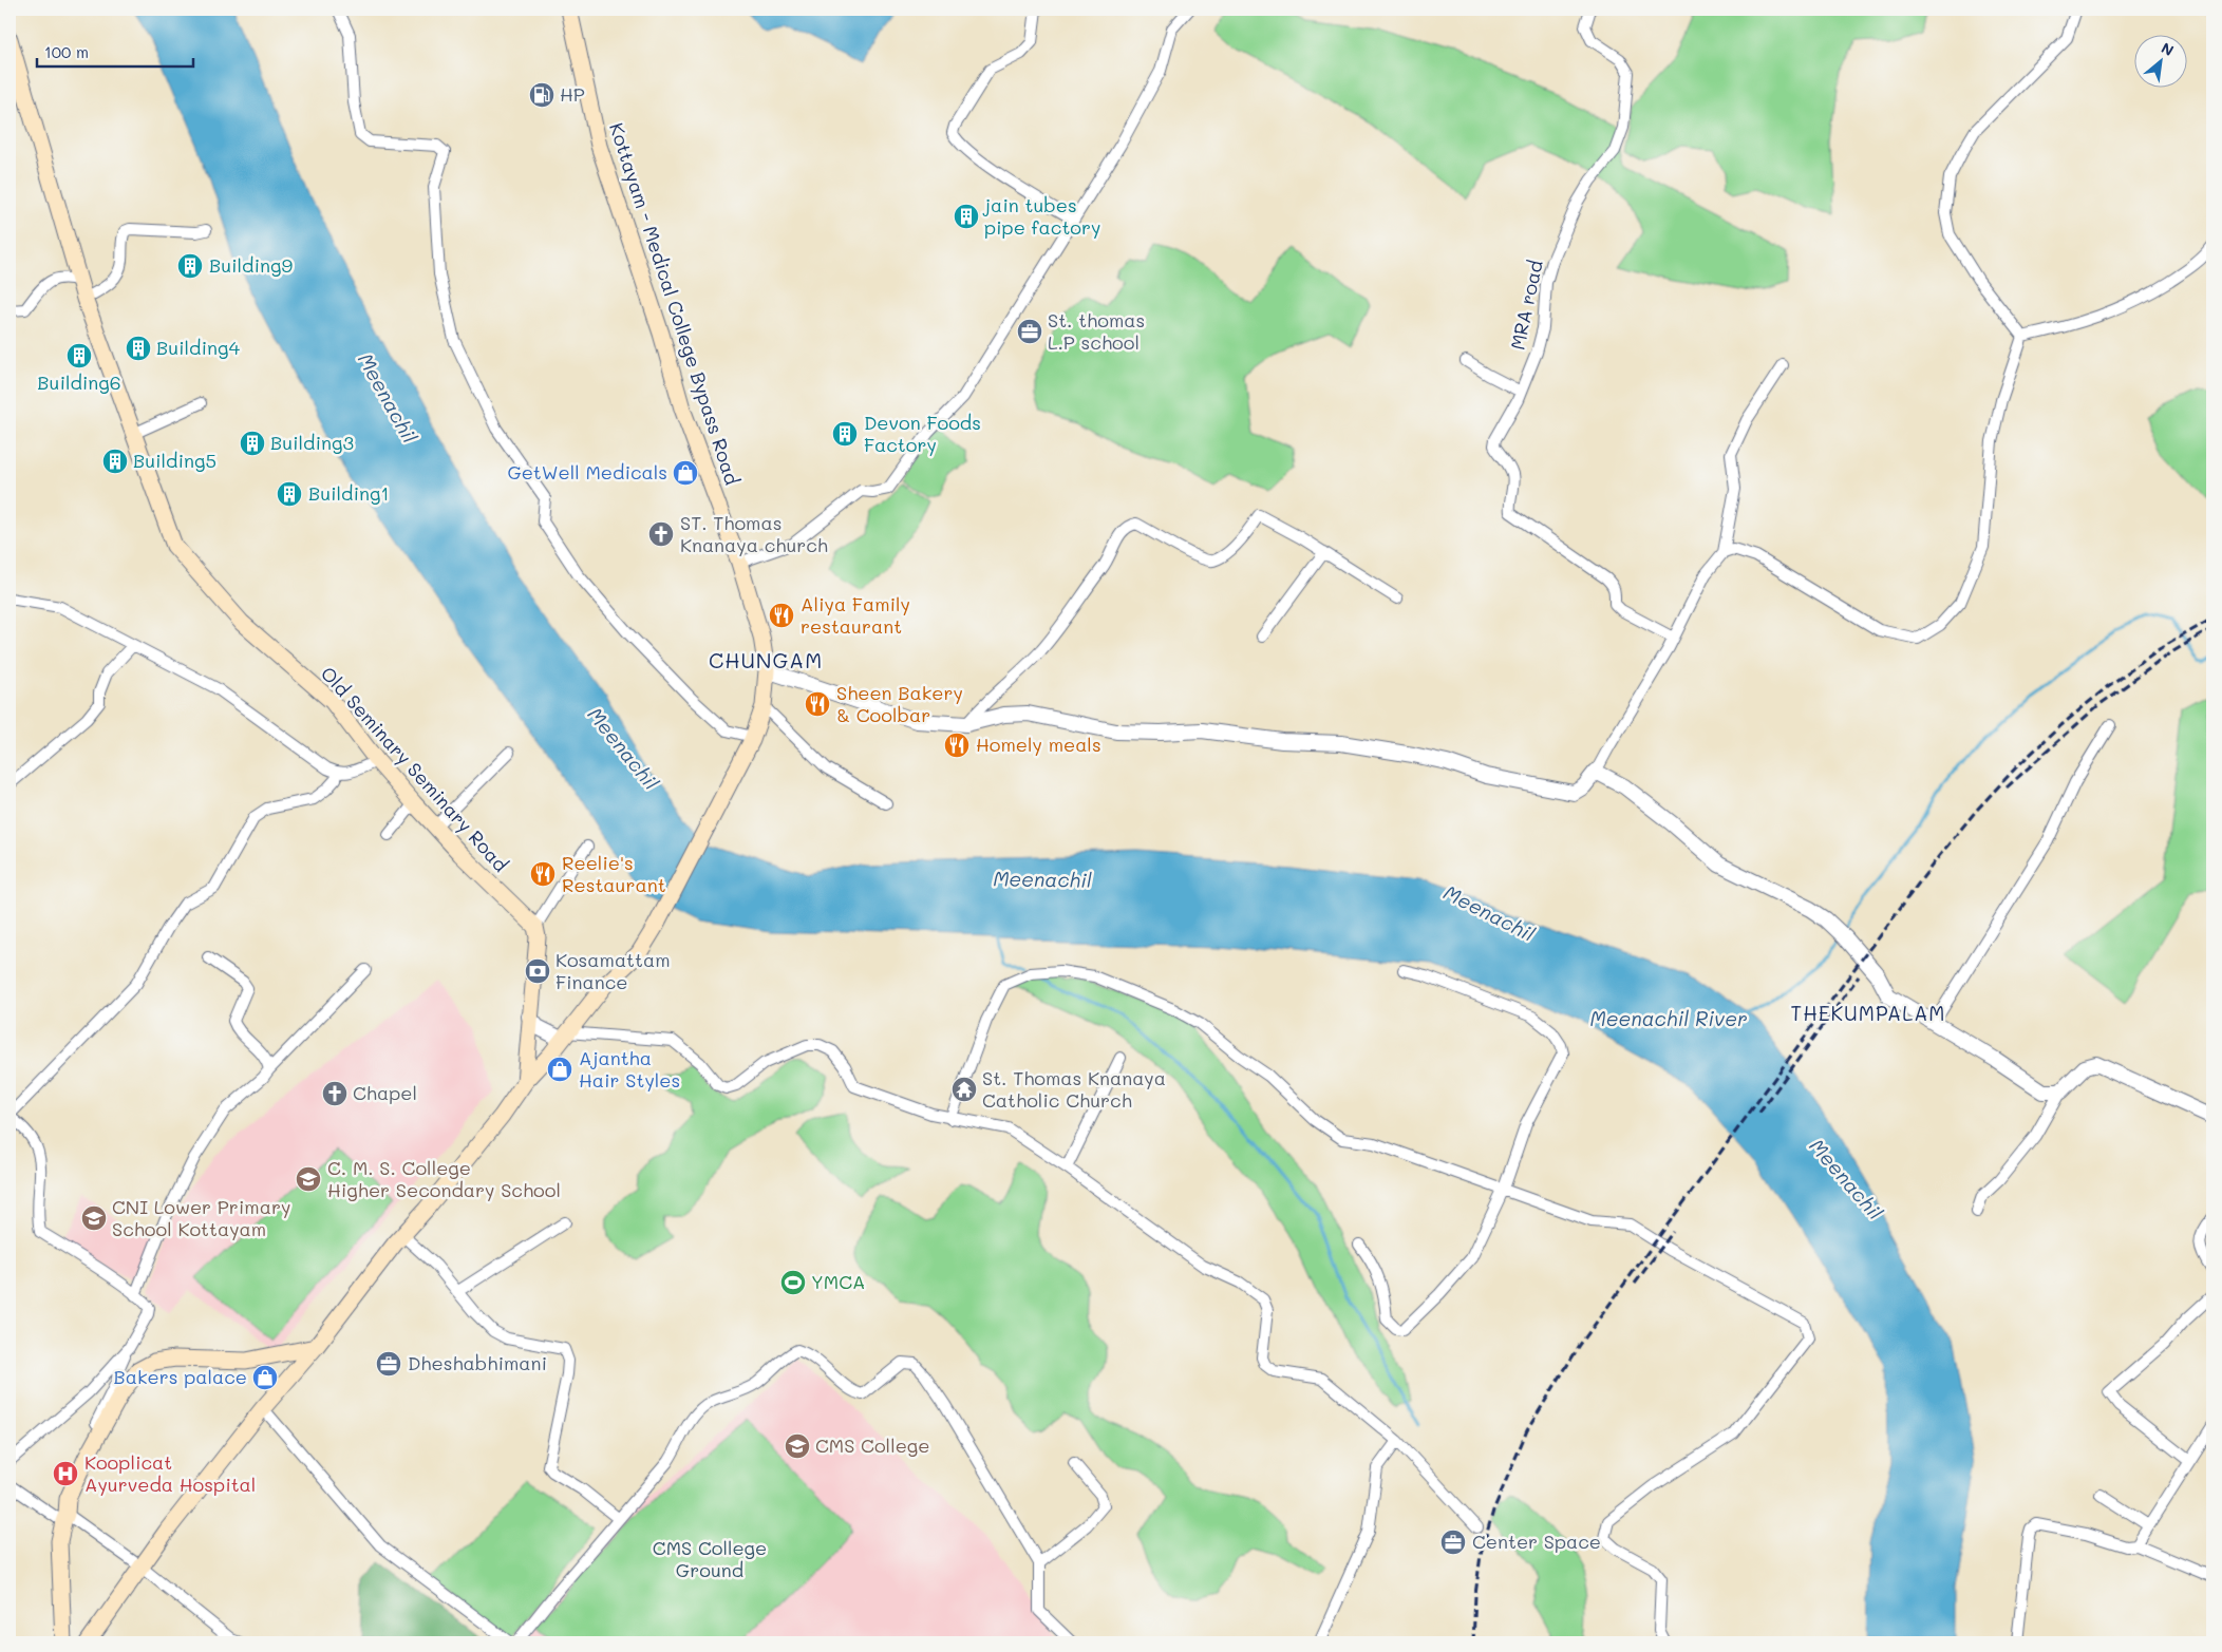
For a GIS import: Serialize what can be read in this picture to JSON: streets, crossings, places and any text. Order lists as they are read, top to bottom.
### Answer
{
  "streets": {
    "main road": ["Kottayam - Medical College Bypass Road", "Old Seminary Seminary Road"],
    "street": ["MRA road"]
  },
  "districts": ["CHUNGAM", "THEKUMPALAM"],
  "water": ["Meenachil", "Meenachil River"],
  "parks": ["CMS College Ground"],
  "places": {
    "fuel station": ["HP"],
    "building": [
      "jain tubes pipe factory",
      "Building9",
      "Building4",
      "Building6",
      "Devon Foods Factory",
      "Building3",
      "Building5",
      "Building1"
    ],
    "office": ["St. thomas L.P school", "Dheshabhimani", "Center Space"],
    "shop": ["GetWell Medicals", "Ajantha Hair Styles", "Bakers palace"],
    "church": ["ST. Thomas Knanaya church", "Chapel"],
    "restaurant": [
      "Aliya Family restaurant",
      "Sheen Bakery & Coolbar",
      "Homely meals",
      "Reelie's Restaurant"
    ],
    "bank": ["Kosamattam Finance"],
    "temple": ["St. Thomas Knanaya Catholic Church"],
    "school or university": ["C. M. S. College Higher Secondary School", "CNI Lower Primary School Kottayam", "CMS College"],
    "sports": ["YMCA"],
    "hospital": ["Kooplicat Ayurveda Hospital"]
  },
  "scale_bar": "100 m",
  "north": "top right"
}
